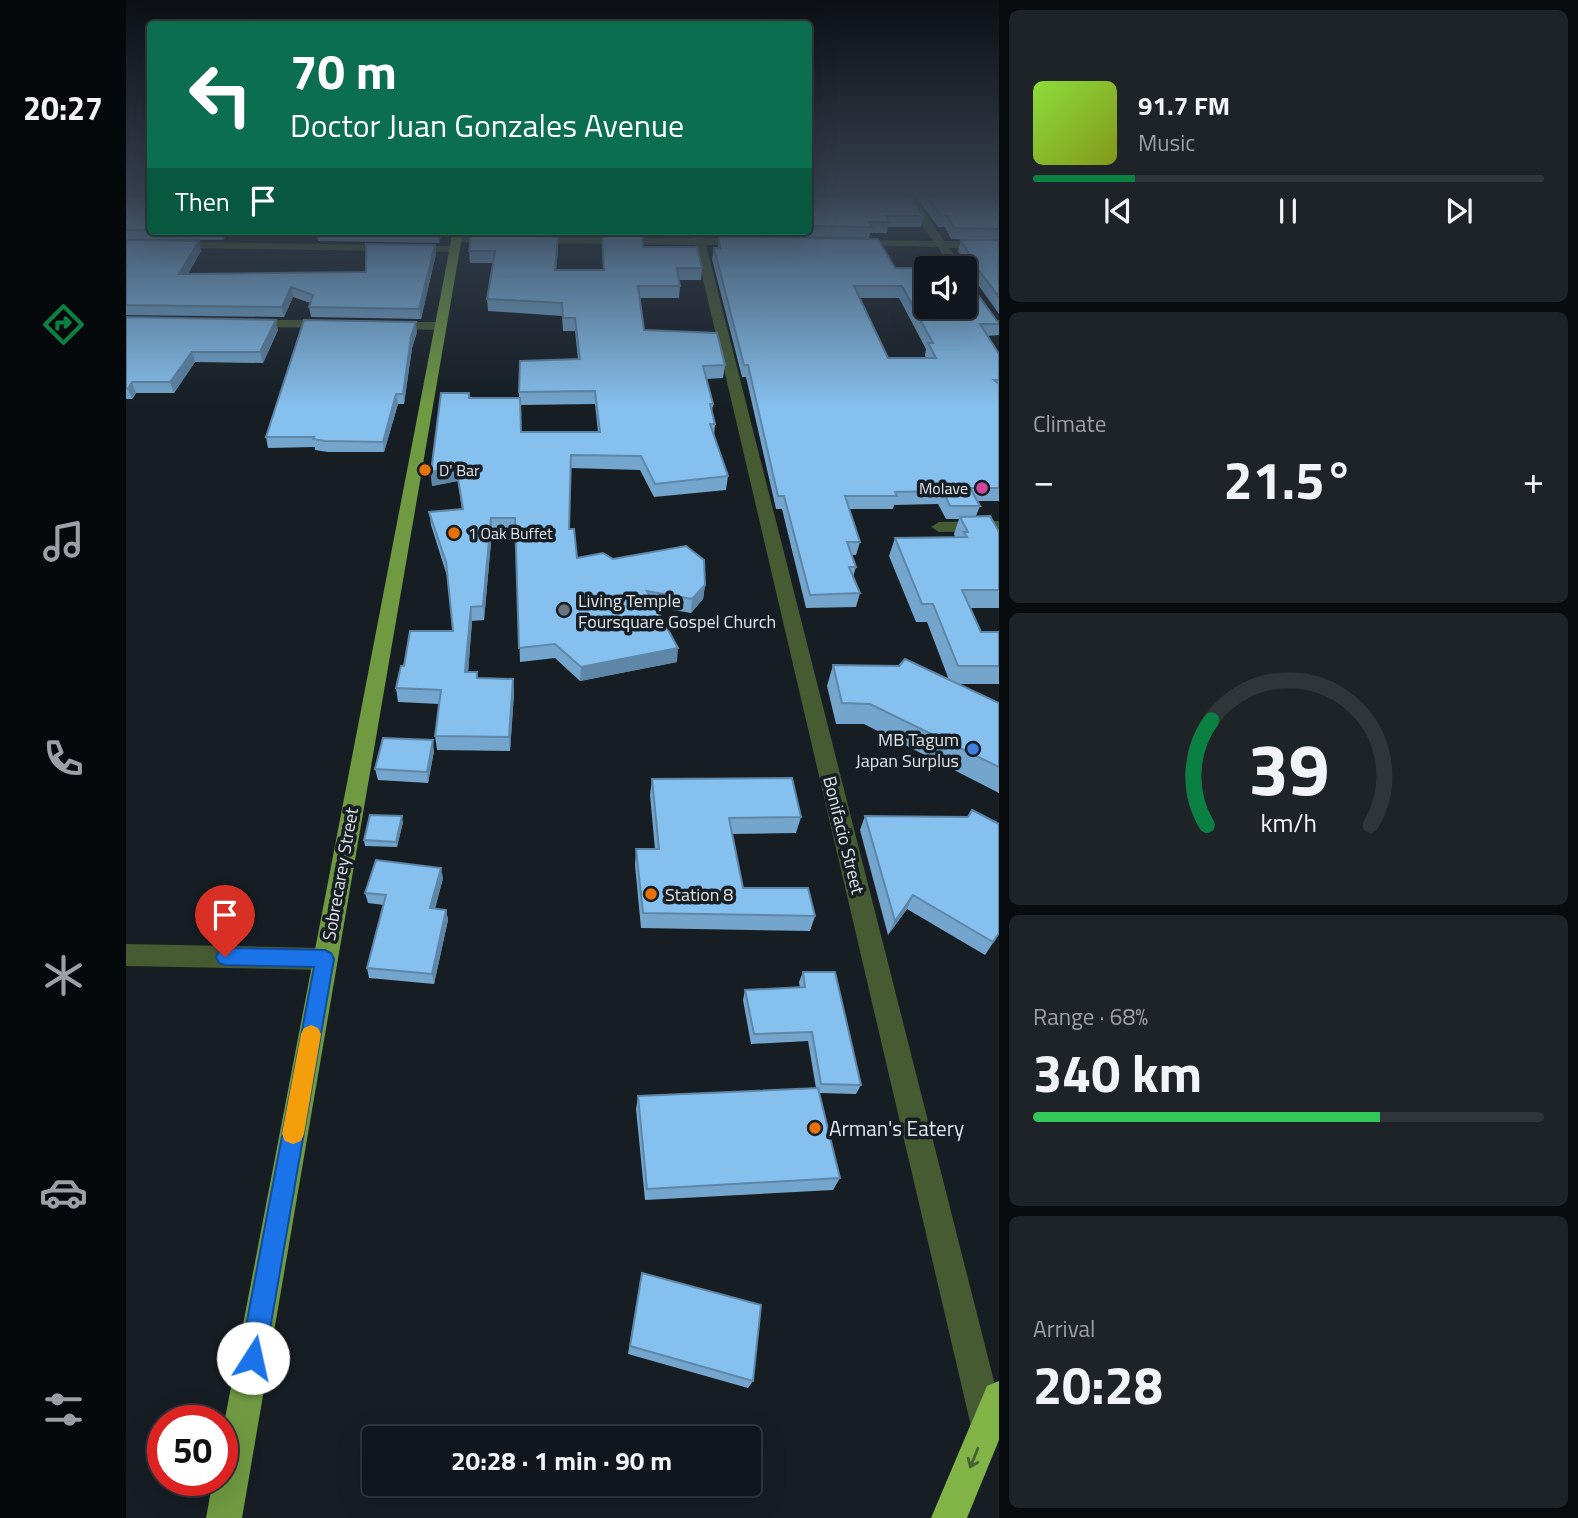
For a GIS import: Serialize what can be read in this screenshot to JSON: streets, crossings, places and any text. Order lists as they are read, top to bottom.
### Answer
{
  "streets": {
    "main road": ["Sobrecarey Street"],
    "street": ["Bonifacio Street"]
  },
  "places": [
    "D' Bar",
    "Molave",
    "1 Oak Buffet",
    "Living Temple Foursquare Gospel Church",
    "MB Tagum Japan Surplus",
    "Station 8",
    "Arman's Eatery"
  ],
  "page": {
    "tabs": "20:27",
    "turn": ["70 m", "Doctor Juan Gonzales Avenue"],
    "song": ["91.7 FM", "Music"],
    "then": "Then",
    "tile": [
      "Climate",
      ["Range · 68%", "340 km"],
      ["Arrival", "20:28"]
    ],
    "heat": ["−", "21.5°", "+"],
    "limit": "50",
    "trip": "20:28 · 1 min · 90 m",
    "gauge": ["39", "km/h"]
  }
}
